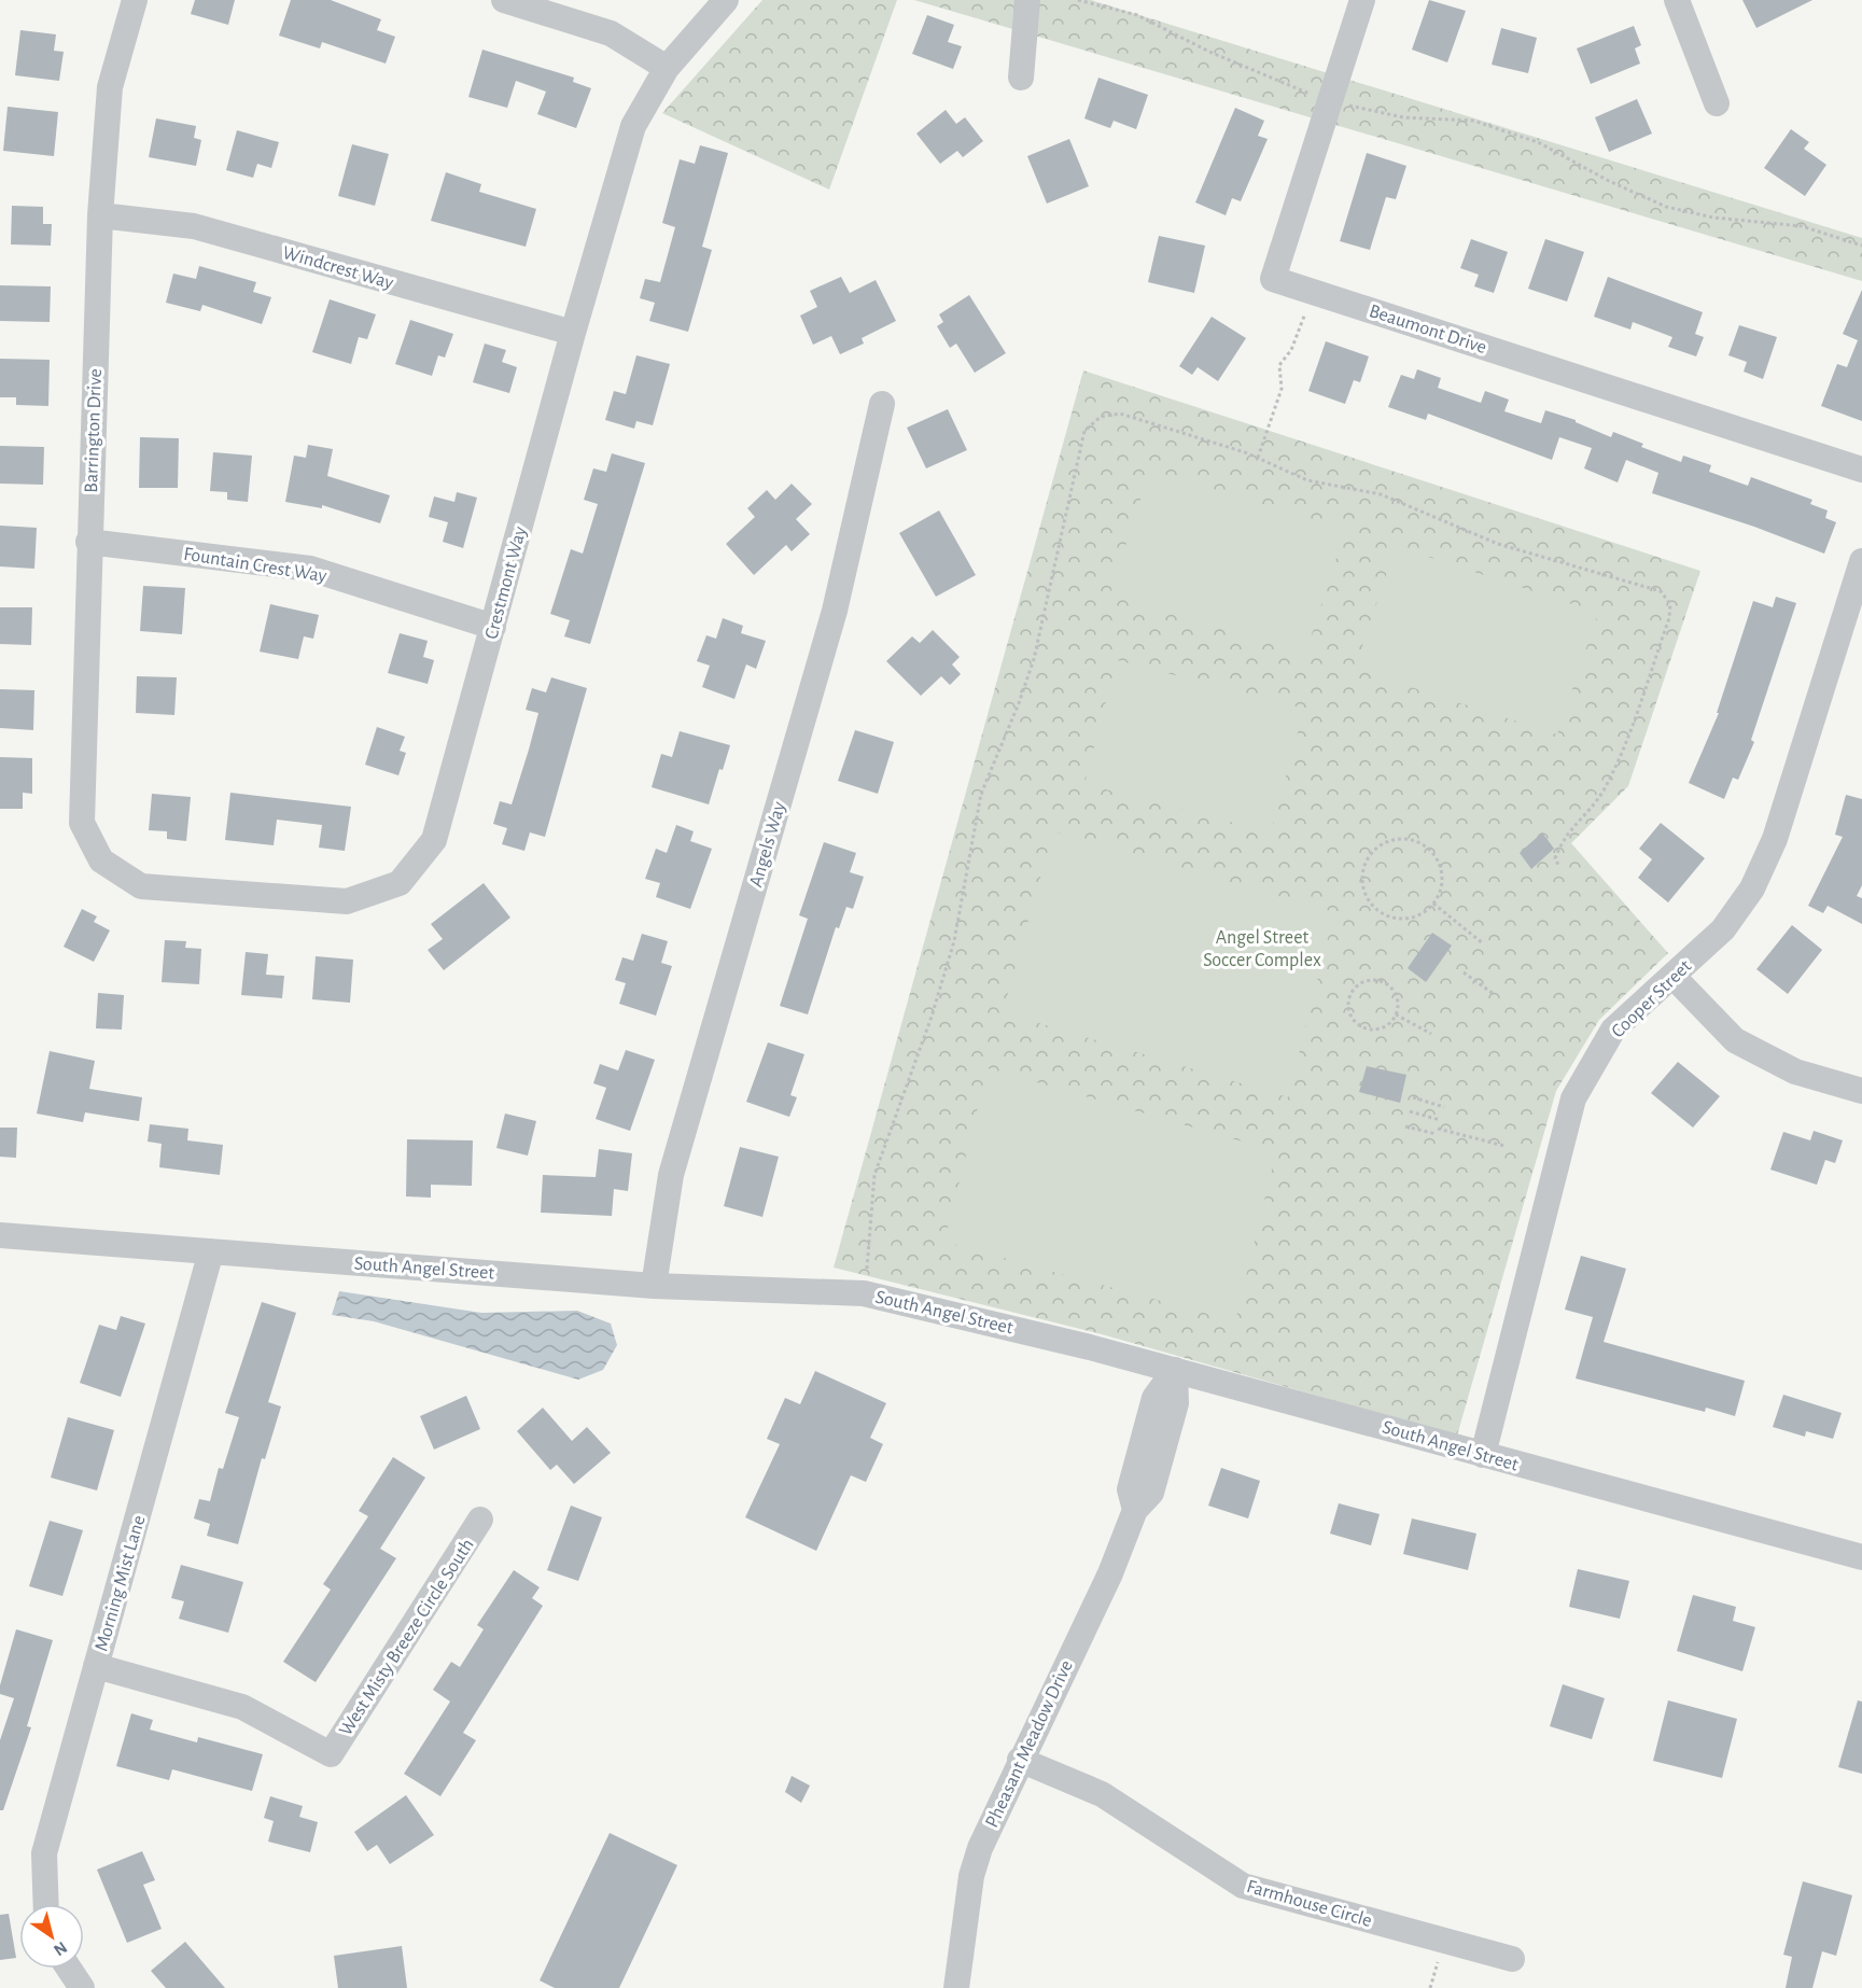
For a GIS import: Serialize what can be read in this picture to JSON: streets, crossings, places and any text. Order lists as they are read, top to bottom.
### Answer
{
  "streets": {
    "street": [
      "Windcrest Way",
      "Beaumont Drive",
      "Barrington Drive",
      "Fountain Crest Way",
      "Crestmont Way",
      "Angels Way",
      "Cooper Street",
      "South Angel Street",
      "Morning Mist Lane",
      "West Misty Breeze Circle South",
      "Pheasant Meadow Drive",
      "Farmhouse Circle"
    ]
  },
  "crossings": [
    ["Windcrest Way", "Barrington Drive"],
    ["Windcrest Way", "Crestmont Way"],
    ["Barrington Drive", "Fountain Crest Way"],
    ["Barrington Drive", "Crestmont Way"],
    ["Fountain Crest Way", "Crestmont Way"],
    ["Angels Way", "South Angel Street"],
    ["Cooper Street", "South Angel Street"],
    ["South Angel Street", "Morning Mist Lane"],
    ["South Angel Street", "Pheasant Meadow Drive"],
    ["Morning Mist Lane", "West Misty Breeze Circle South"],
    ["Pheasant Meadow Drive", "Farmhouse Circle"]
  ],
  "parks": ["Angel Street Soccer Complex"],
  "north": "bottom right"
}
